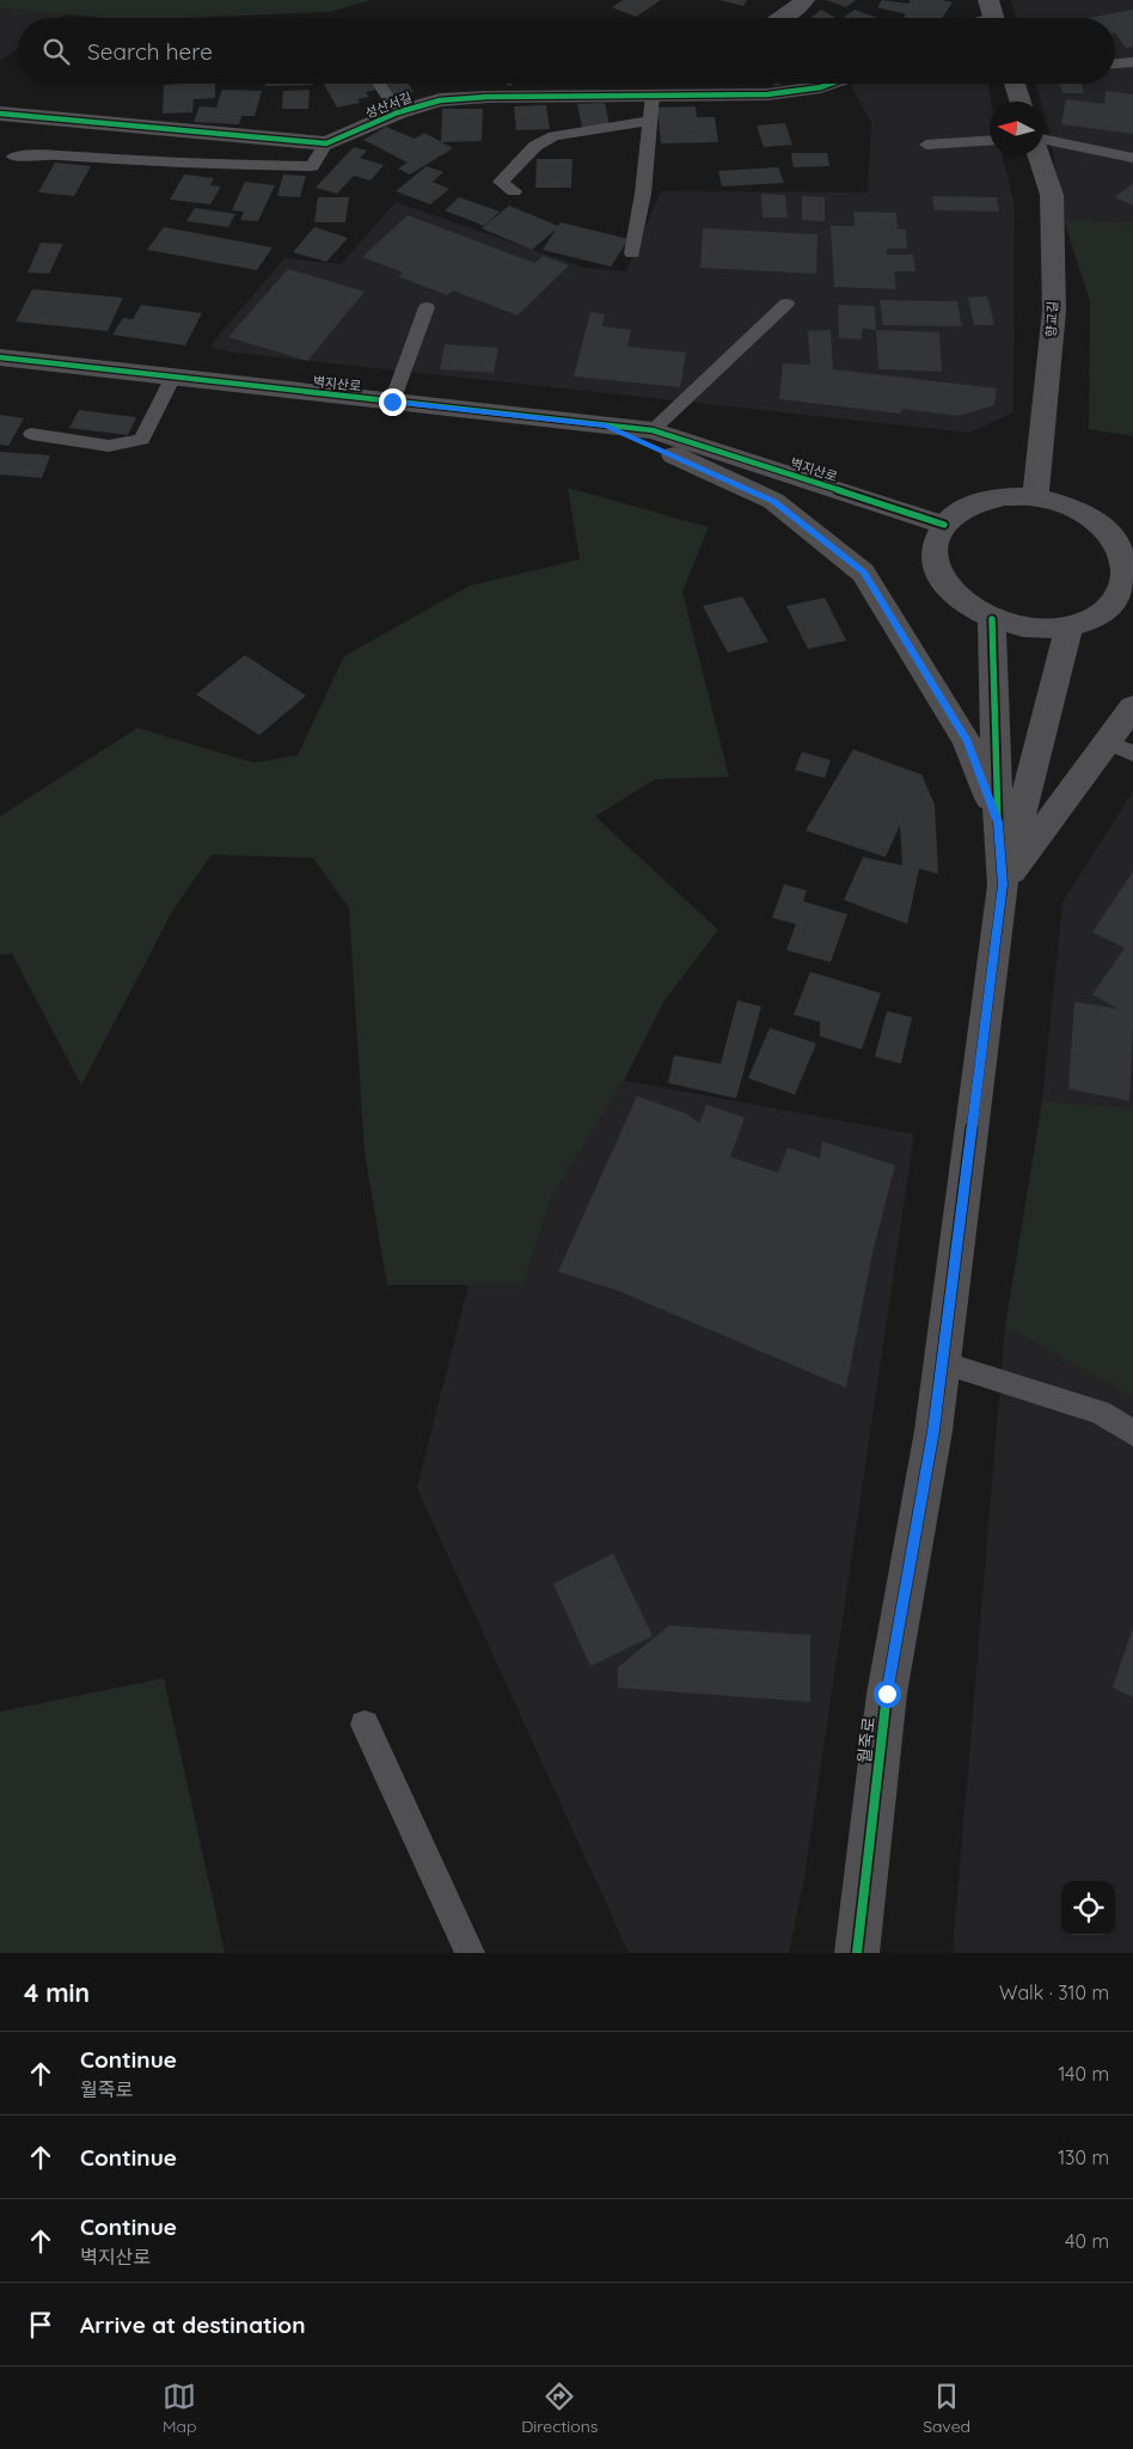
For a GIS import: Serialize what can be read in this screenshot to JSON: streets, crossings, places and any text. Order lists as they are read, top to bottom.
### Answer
{
  "streets": {
    "street": [
      "성산서길",
      "향교길",
      "벽지산로",
      "월죽로"
    ]
  },
  "crossings": [
    ["향교길", "벽지산로"]
  ],
  "north": "left",
  "page": {
    "search": "Search here",
    "heading": ["4 min", "Walk · 310 m"],
    "list": [
      ["Continue", "월죽로", "140 m"],
      ["Continue", "130 m"],
      ["Continue", "벽지산로", "40 m"],
      "Arrive at destination"
    ],
    "nav": ["Map", "Directions", "Saved"]
  }
}
